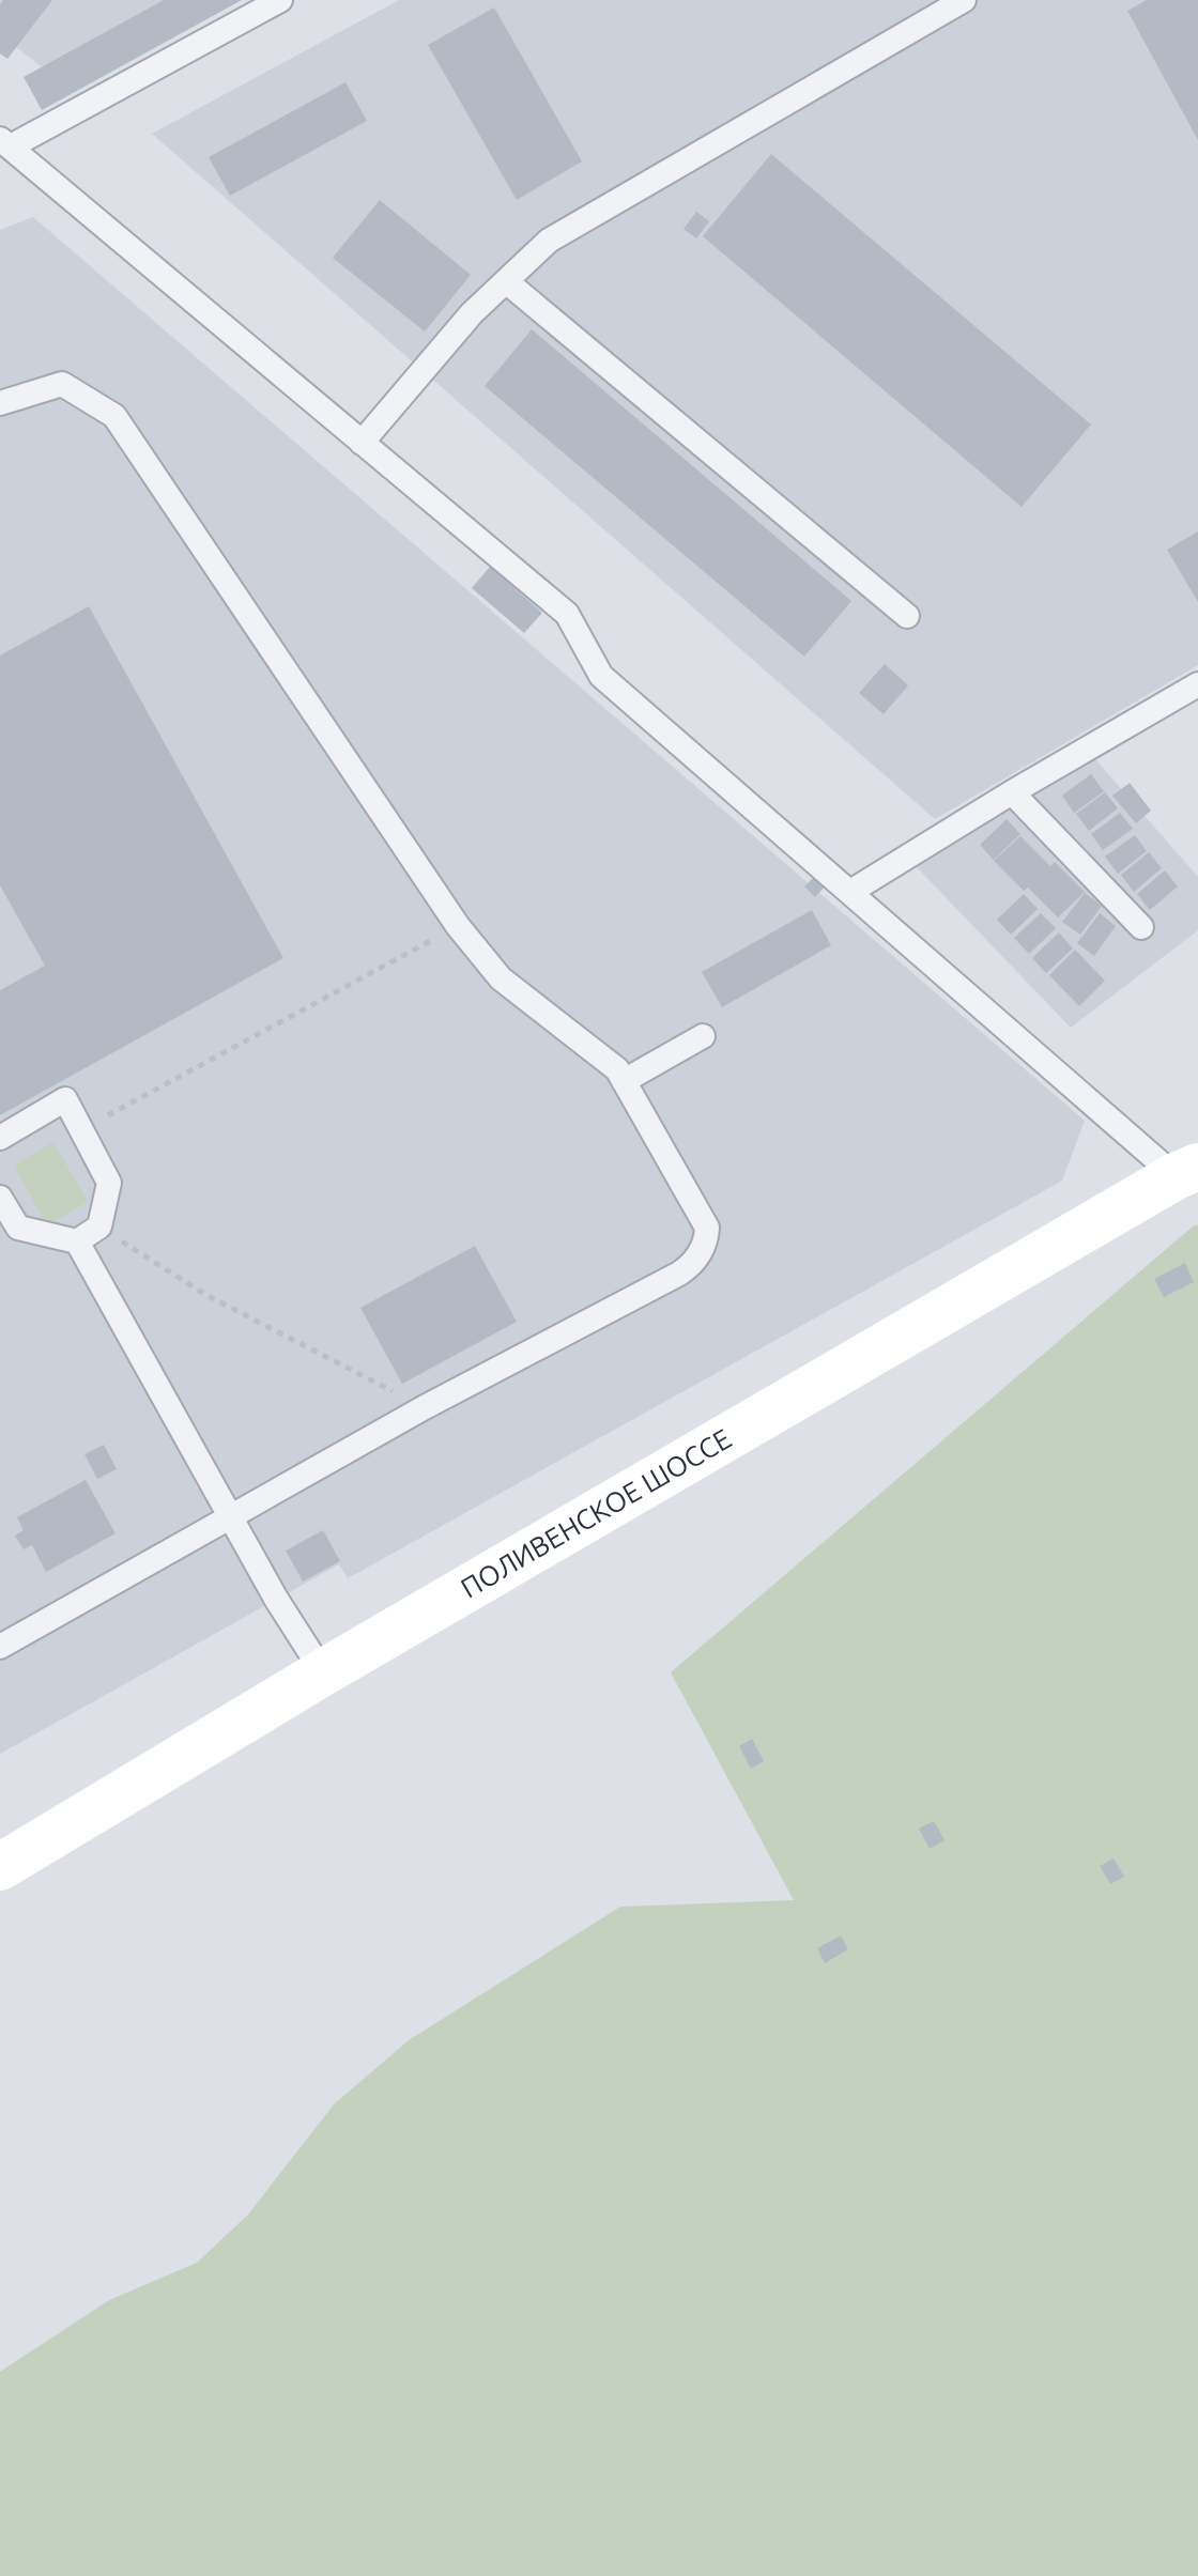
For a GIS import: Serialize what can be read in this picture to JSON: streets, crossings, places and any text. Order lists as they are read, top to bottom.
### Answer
{
  "streets": {
    "street": ["ПОЛИВЕНСКОЕ ШОССЕ"]
  }
}
